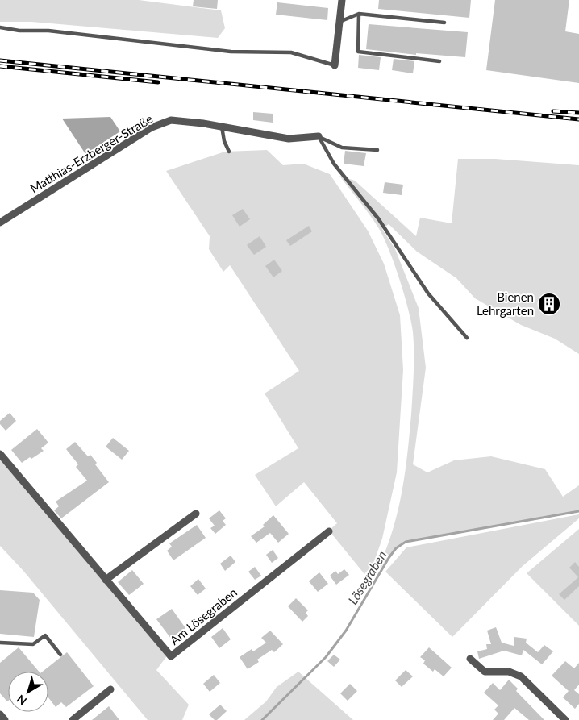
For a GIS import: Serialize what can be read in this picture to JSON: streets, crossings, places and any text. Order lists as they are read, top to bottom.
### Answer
{
  "streets": {
    "street": ["Matthias-Erzberger-Straße", "Am Lösegraben"]
  },
  "water": ["Lösegraben"],
  "places": {
    "building": ["Bienen Lehrgarten"]
  },
  "north": "bottom left"
}
